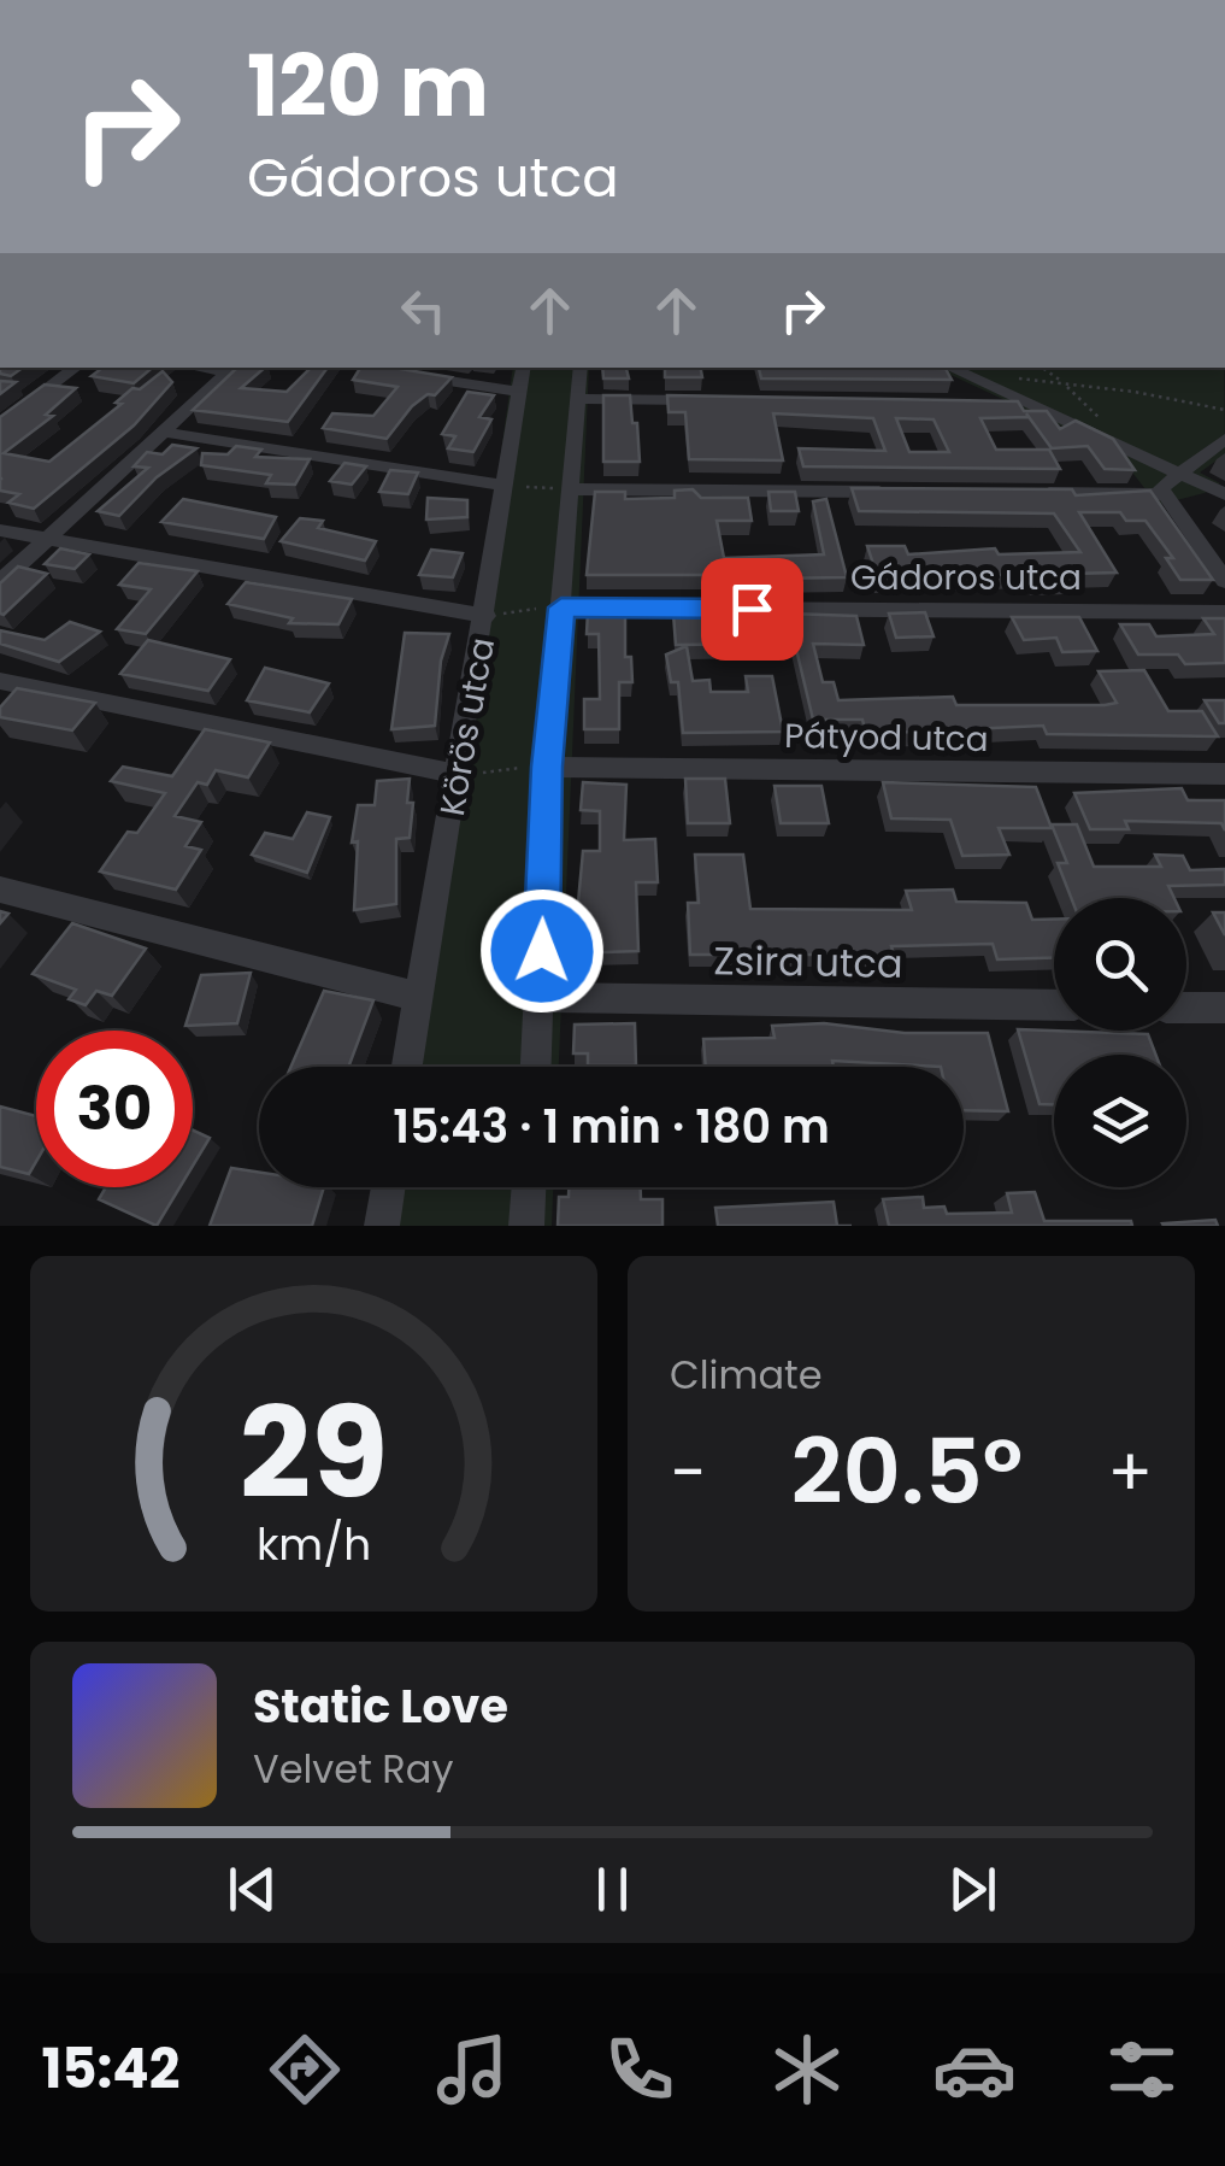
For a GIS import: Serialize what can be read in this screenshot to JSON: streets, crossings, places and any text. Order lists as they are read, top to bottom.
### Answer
{
  "streets": {
    "street": [
      "Gádoros utca",
      "Körös utca",
      "Pátyod utca",
      "Zsira utca"
    ]
  },
  "page": {
    "turn": ["120 m", "Gádoros utca"],
    "limit": "30",
    "trip": "15:43 · 1 min · 180 m",
    "tile": "Climate",
    "heat": ["−", "20.5°", "+"],
    "song": ["Static Love", "Velvet Ray"],
    "tabs": "15:42",
    "gauge": ["29", "km/h"]
  }
}
